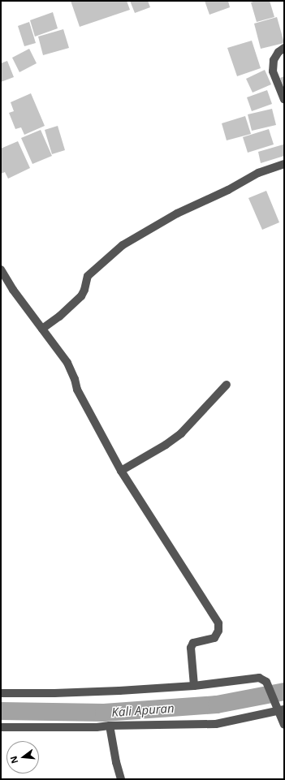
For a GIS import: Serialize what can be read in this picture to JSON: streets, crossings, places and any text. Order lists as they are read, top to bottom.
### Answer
{
  "water": ["Kali Apuran"],
  "north": "left"
}
